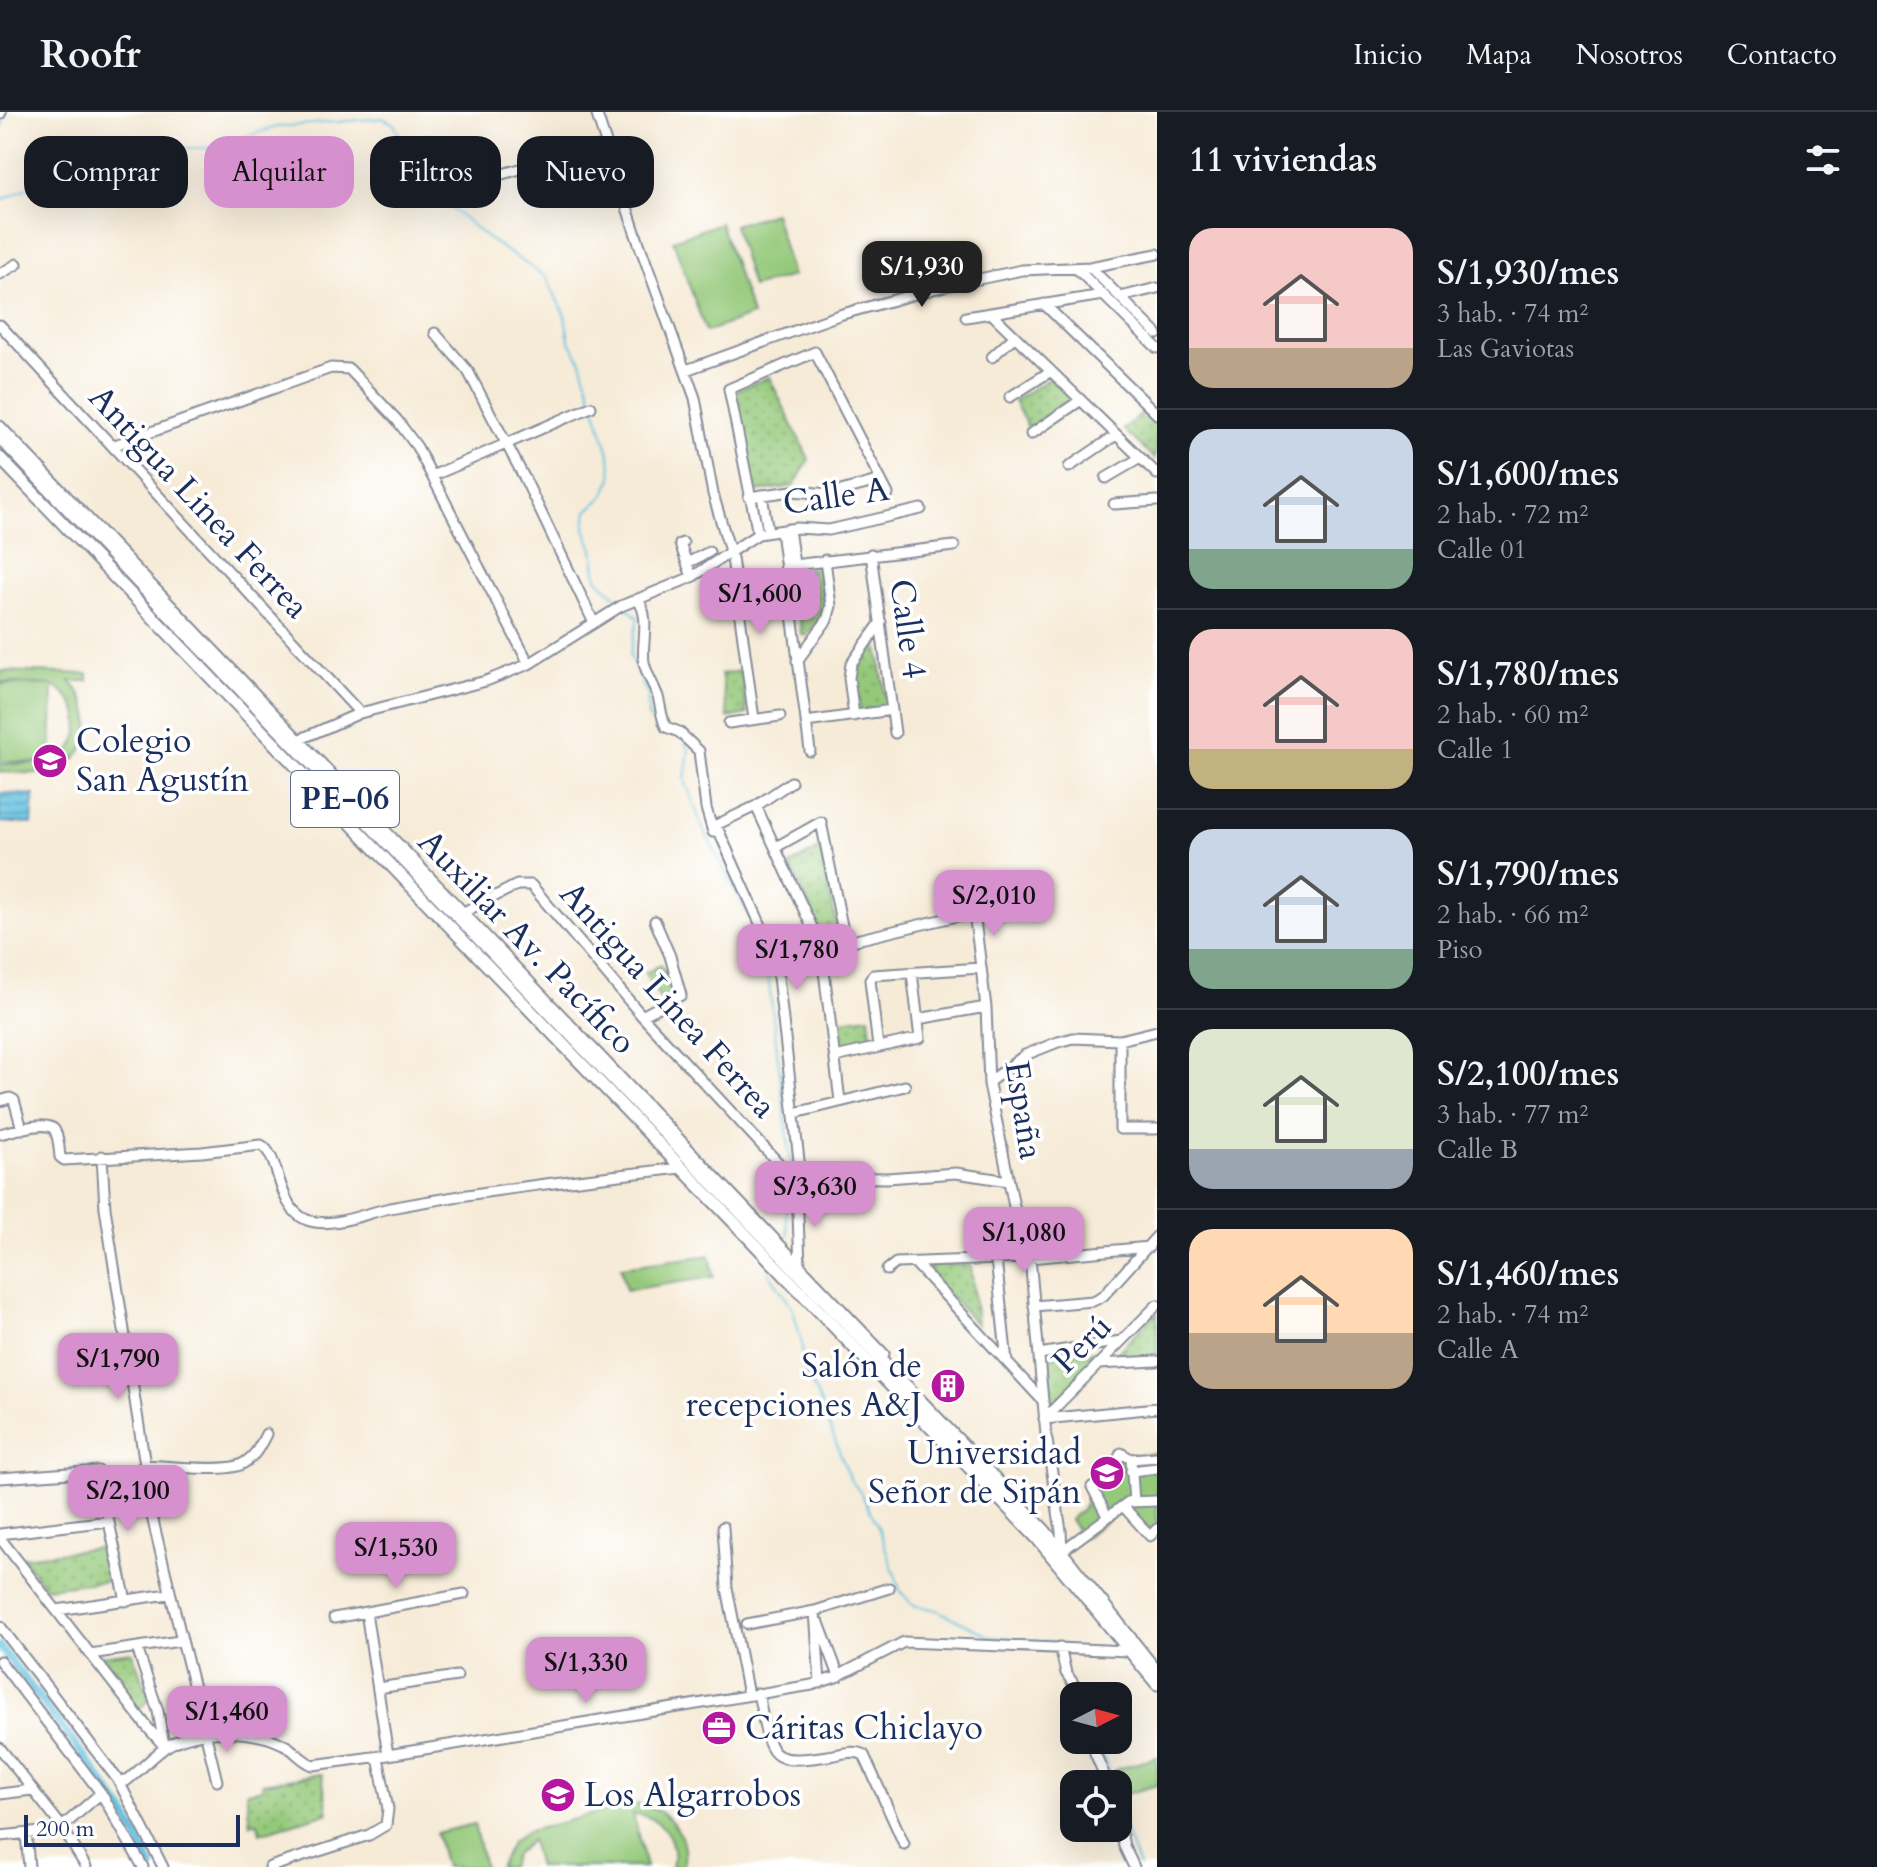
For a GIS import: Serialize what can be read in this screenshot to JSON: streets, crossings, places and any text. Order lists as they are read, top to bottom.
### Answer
{
  "streets": {
    "main road": ["PE-06"],
    "street": [
      "Calle A",
      "Antigua Linea Ferrea",
      "Calle 4",
      "Auxiliar Av. Pacífico",
      "España",
      "Perú"
    ]
  },
  "crossings": [
    ["Antigua Linea Ferrea", "PE-06"],
    ["Antigua Linea Ferrea", "Auxiliar Av. Pacífico"],
    ["PE-06", "Auxiliar Av. Pacífico"],
    ["PE-06", "España"],
    ["España", "Perú"]
  ],
  "places": {
    "school or university": ["Colegio San Agustín", "Universidad Señor de Sipán", "Los Algarrobos"],
    "building": ["Salón de recepciones A&J"],
    "office": ["Cáritas Chiclayo"]
  },
  "scale_bar": "200 m",
  "north": "right",
  "page": {
    "header": "Roofr",
    "nav": [
      "Inicio",
      "Mapa",
      "Nosotros",
      "Contacto"
    ],
    "heading": "11 viviendas",
    "chip": [
      "Comprar",
      "Alquilar",
      "Filtros",
      "Nuevo"
    ],
    "list": [
      {
        "name": "S/1,930/mes",
        "note": "3 hab. · 74 m² · Las Gaviotas"
      },
      {
        "name": "S/1,600/mes",
        "note": "2 hab. · 72 m² · Calle 01"
      },
      {
        "name": "S/1,780/mes",
        "note": "2 hab. · 60 m² · Calle 1"
      },
      {
        "name": "S/1,790/mes",
        "note": "2 hab. · 66 m² · Piso"
      },
      {
        "name": "S/2,100/mes",
        "note": "3 hab. · 77 m² · Calle B"
      },
      {
        "name": "S/1,460/mes",
        "note": "2 hab. · 74 m² · Calle A"
      }
    ],
    "price": [
      "S/1,930",
      "S/1,600",
      "S/2,010",
      "S/1,780",
      "S/3,630",
      "S/1,080",
      "S/1,790",
      "S/2,100",
      "S/1,530",
      "S/1,330",
      "S/1,460"
    ],
    "scale": "200 m"
  }
}
